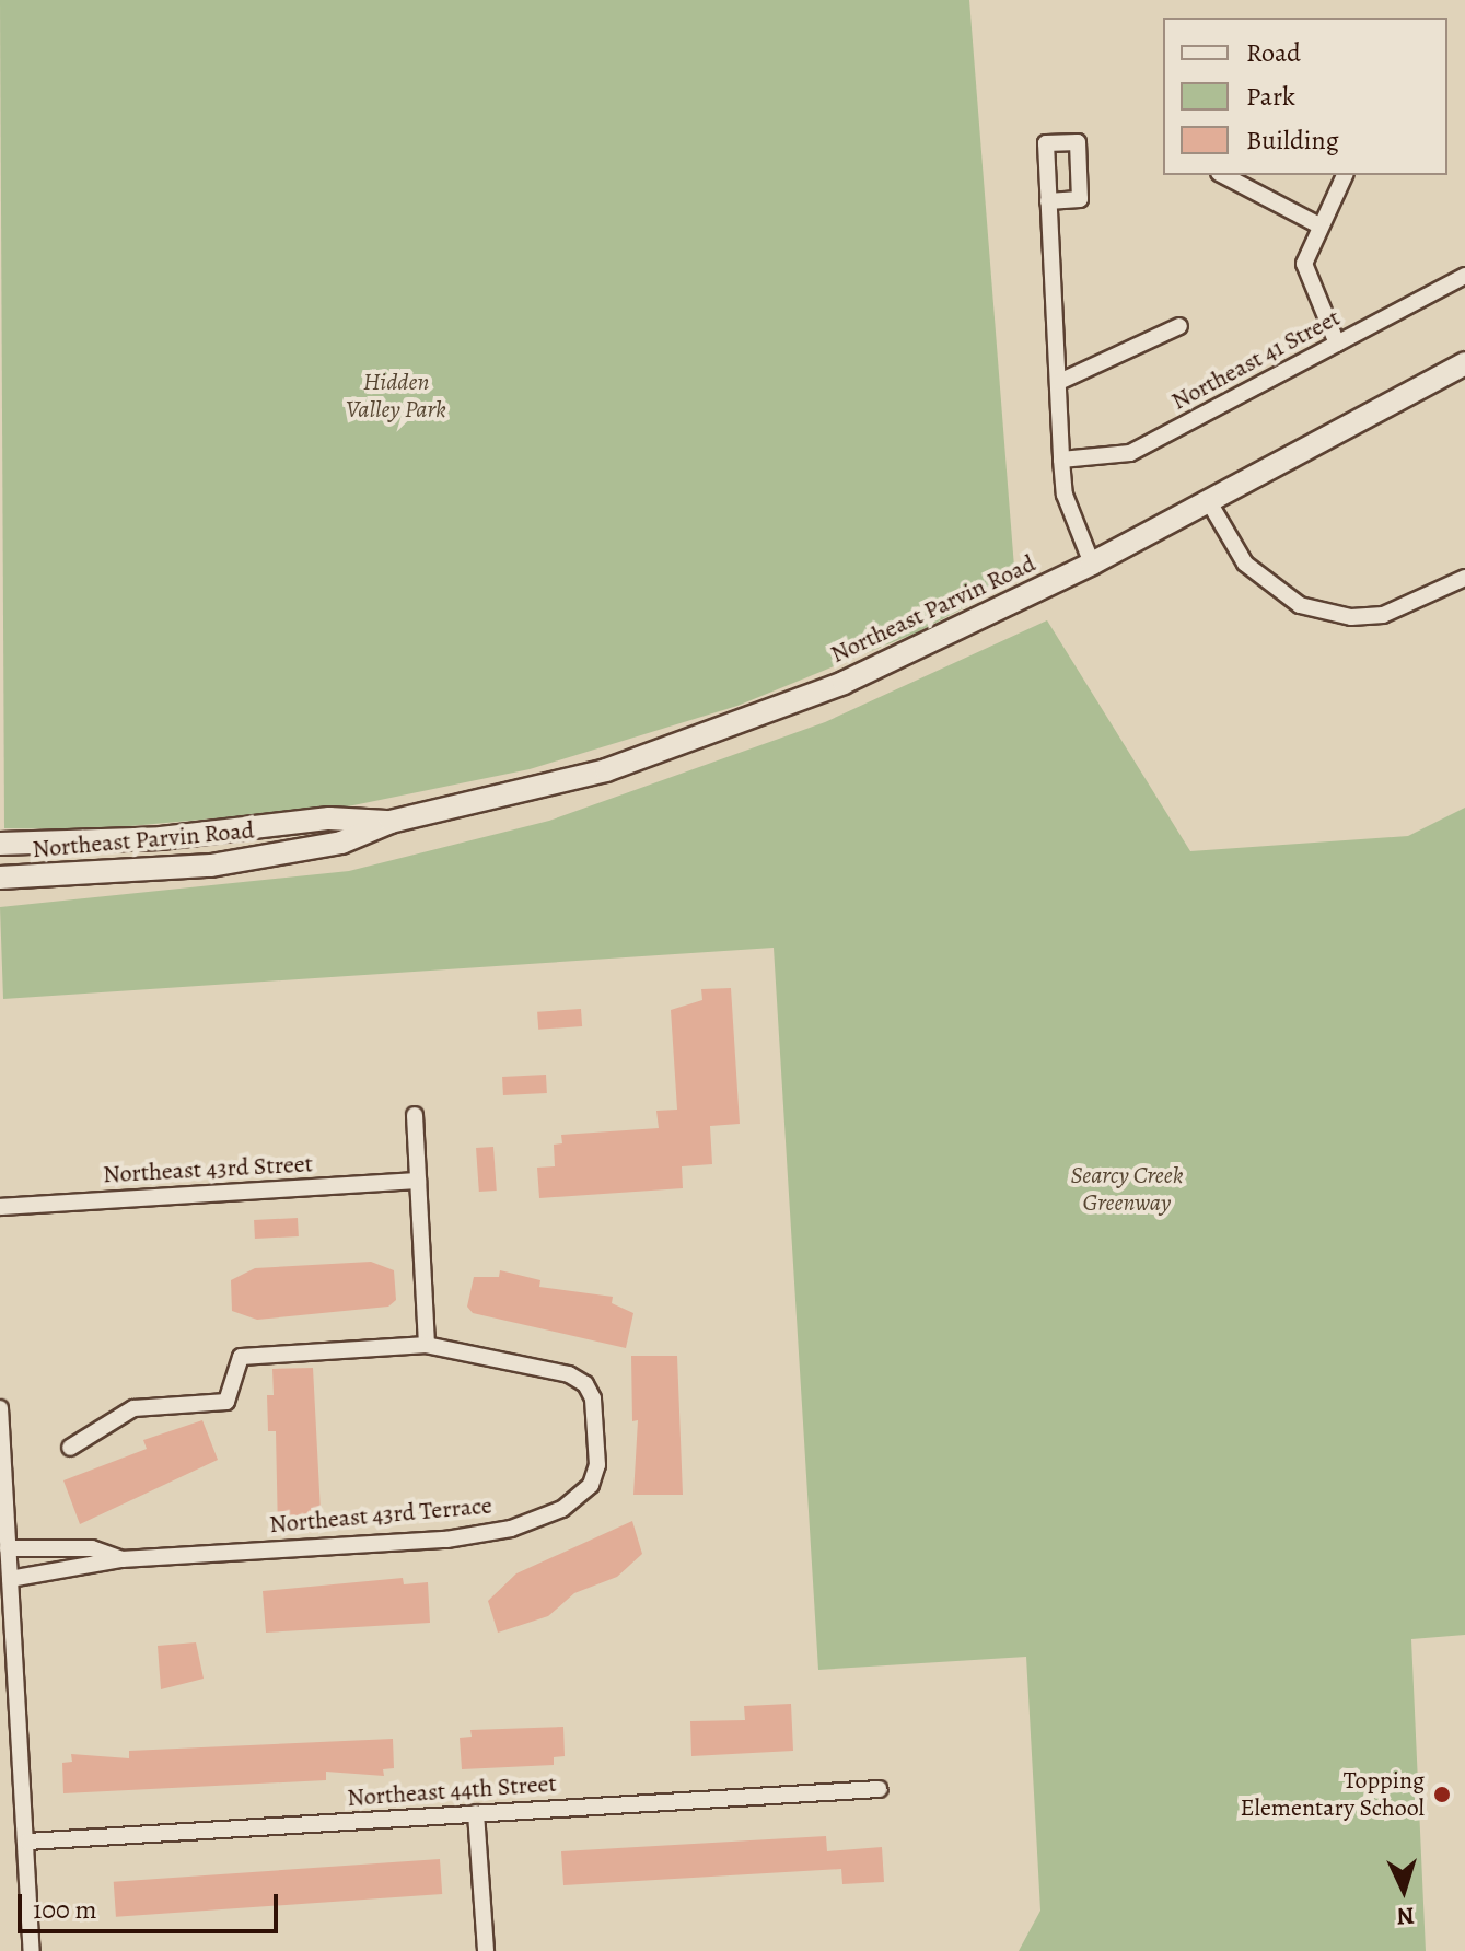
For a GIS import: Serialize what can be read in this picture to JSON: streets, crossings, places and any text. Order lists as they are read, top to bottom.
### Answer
{
  "streets": {
    "main road": ["Northeast Parvin Road"],
    "street": [
      "Northeast 41 Street",
      "Northeast 43rd Street",
      "Northeast 43rd Terrace",
      "Northeast 44th Street"
    ]
  },
  "parks": ["Hidden Valley Park", "Searcy Creek Greenway"],
  "places": ["Topping Elementary School"],
  "legend": ["Road", "Park", "Building"],
  "scale_bar": "100 m",
  "north": "bottom"
}
